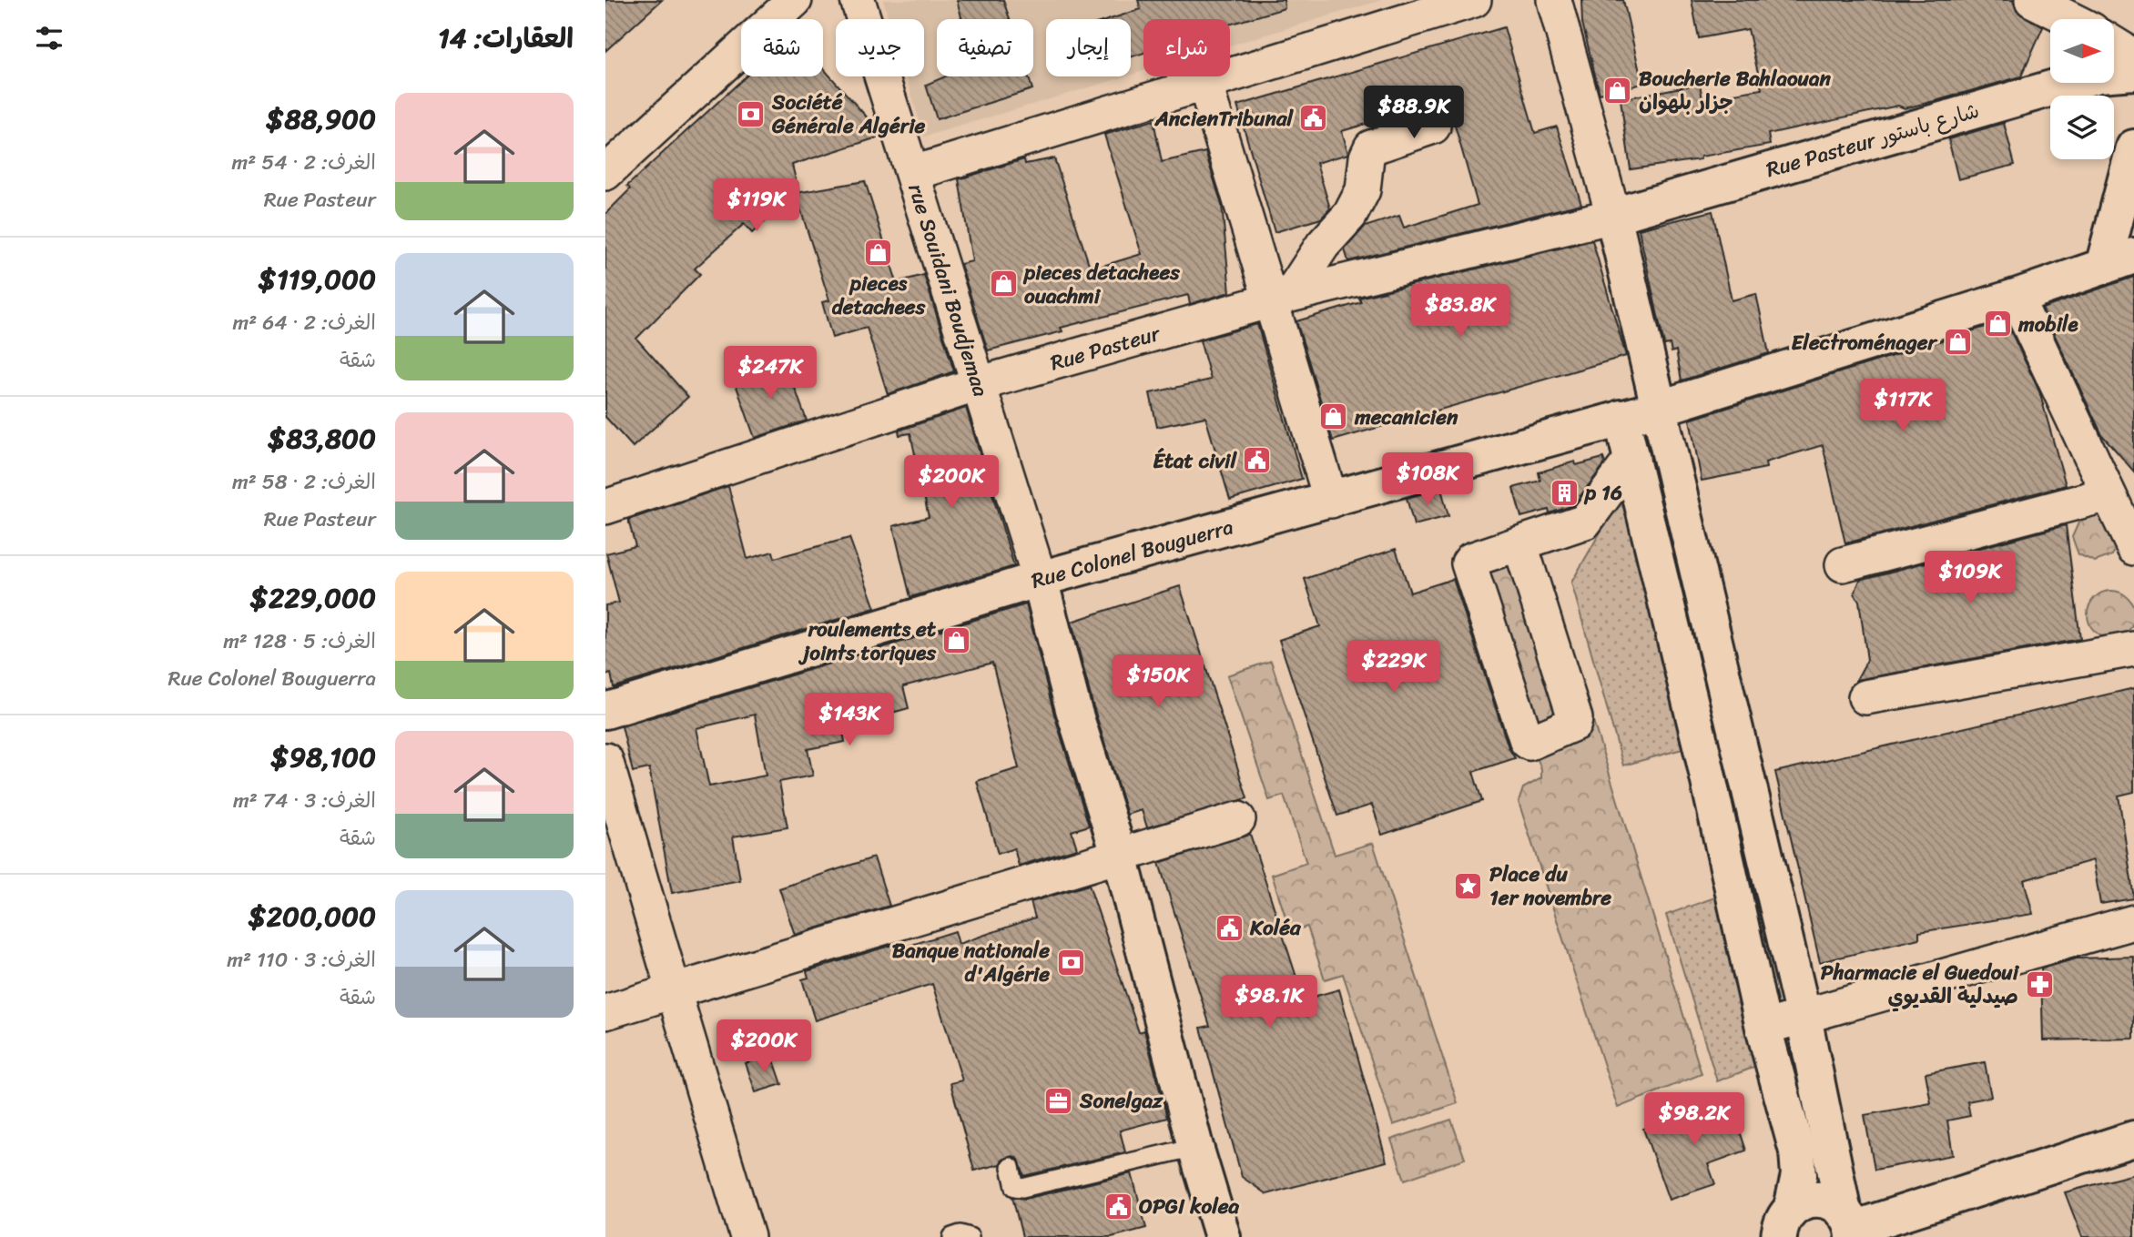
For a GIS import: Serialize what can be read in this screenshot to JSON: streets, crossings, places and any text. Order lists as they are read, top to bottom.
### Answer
{
  "streets": {
    "main road": ["Rue Pasteur شارع باستور", "Rue Colonel Bouguerra"],
    "street": ["rue Souidani Boudjemaa", "Rue Pasteur"]
  },
  "crossings": [
    ["Rue Pasteur شارع باستور", "Rue Pasteur"],
    ["rue Souidani Boudjemaa", "Rue Pasteur"],
    ["rue Souidani Boudjemaa", "Rue Colonel Bouguerra"]
  ],
  "places": {
    "shop": [
      "Boucherie Bahlaouan جزار بلهوان",
      "pieces detachees",
      "pieces detachees ouachmi",
      "mobile",
      "Electroménager",
      "mecanicien",
      "roulements et joints toriques"
    ],
    "bank": ["Société Générale Algérie", "Banque nationale d'Algérie"],
    "public building": [
      "AncienTribunal",
      "État civil",
      "Koléa",
      "OPGI kolea"
    ],
    "building": ["p 16"],
    "place": ["Place du 1er novembre"],
    "pharmacy": ["Pharmacie el Guedoui صيدلية القديوي"],
    "office": ["Sonelgaz"]
  },
  "north": "right",
  "page": {
    "heading": "العقارات: 14",
    "chip": [
      "شراء",
      "إيجار",
      "تصفية",
      "جديد",
      "شقة"
    ],
    "list": [
      {
        "name": "$88,900",
        "note": "الغرف: 2 · 54 m² · Rue Pasteur"
      },
      {
        "name": "$119,000",
        "note": "الغرف: 2 · 64 m² · شقة"
      },
      {
        "name": "$83,800",
        "note": "الغرف: 2 · 58 m² · Rue Pasteur"
      },
      {
        "name": "$229,000",
        "note": "الغرف: 5 · 128 m² · Rue Colonel Bouguerra"
      },
      {
        "name": "$98,100",
        "note": "الغرف: 3 · 74 m² · شقة"
      },
      {
        "name": "$200,000",
        "note": "الغرف: 3 · 110 m² · شقة"
      }
    ],
    "price": [
      "$88.9K",
      "$119K",
      "$83.8K",
      "$247K",
      "$117K",
      "$108K",
      "$200K",
      "$109K",
      "$229K",
      "$150K",
      "$143K",
      "$98.1K",
      "$200K",
      "$98.2K"
    ]
  }
}
